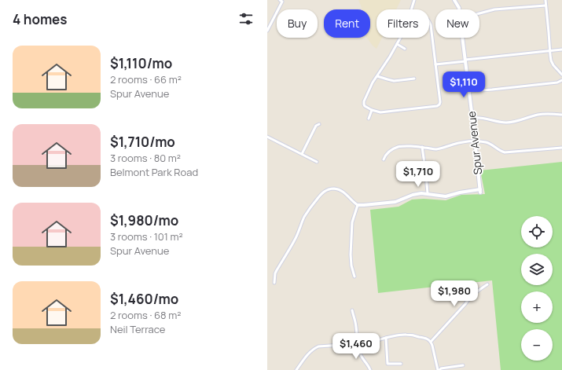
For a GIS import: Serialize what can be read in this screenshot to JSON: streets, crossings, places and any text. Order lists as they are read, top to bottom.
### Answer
{
  "streets": {
    "street": ["Spur Avenue"]
  },
  "page": {
    "heading": "4 homes",
    "chip": [
      "Buy",
      "Rent",
      "Filters",
      "New"
    ],
    "list": [
      {
        "name": "$1,110/mo",
        "note": "2 rooms · 66 m² · Spur Avenue"
      },
      {
        "name": "$1,710/mo",
        "note": "3 rooms · 80 m² · Belmont Park Road"
      },
      {
        "name": "$1,980/mo",
        "note": "3 rooms · 101 m² · Spur Avenue"
      },
      {
        "name": "$1,460/mo",
        "note": "2 rooms · 68 m² · Neil Terrace"
      }
    ],
    "price": [
      "$1,110",
      "$1,710",
      "$1,980",
      "$1,460"
    ],
    "map_buttons": ["+", "−"]
  }
}
